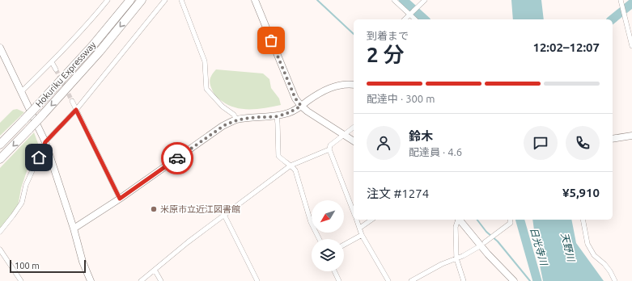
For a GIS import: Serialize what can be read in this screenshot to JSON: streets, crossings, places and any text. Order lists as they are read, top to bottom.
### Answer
{
  "streets": {
    "highway": ["Hokuriku Expressway"]
  },
  "water": ["日光寺川", "天野川"],
  "places": ["米原市立近江図書館"],
  "scale_bar": "100 m",
  "north": "bottom left",
  "page": {
    "heading": ["2 分", "到着まで", "12:02–12:07"],
    "panel": [
      "鈴木",
      "配達員 · 4.6",
      "注文 #1274",
      "¥5,910"
    ],
    "bar": "配達中 · 300 m",
    "scale": "100 m"
  }
}
